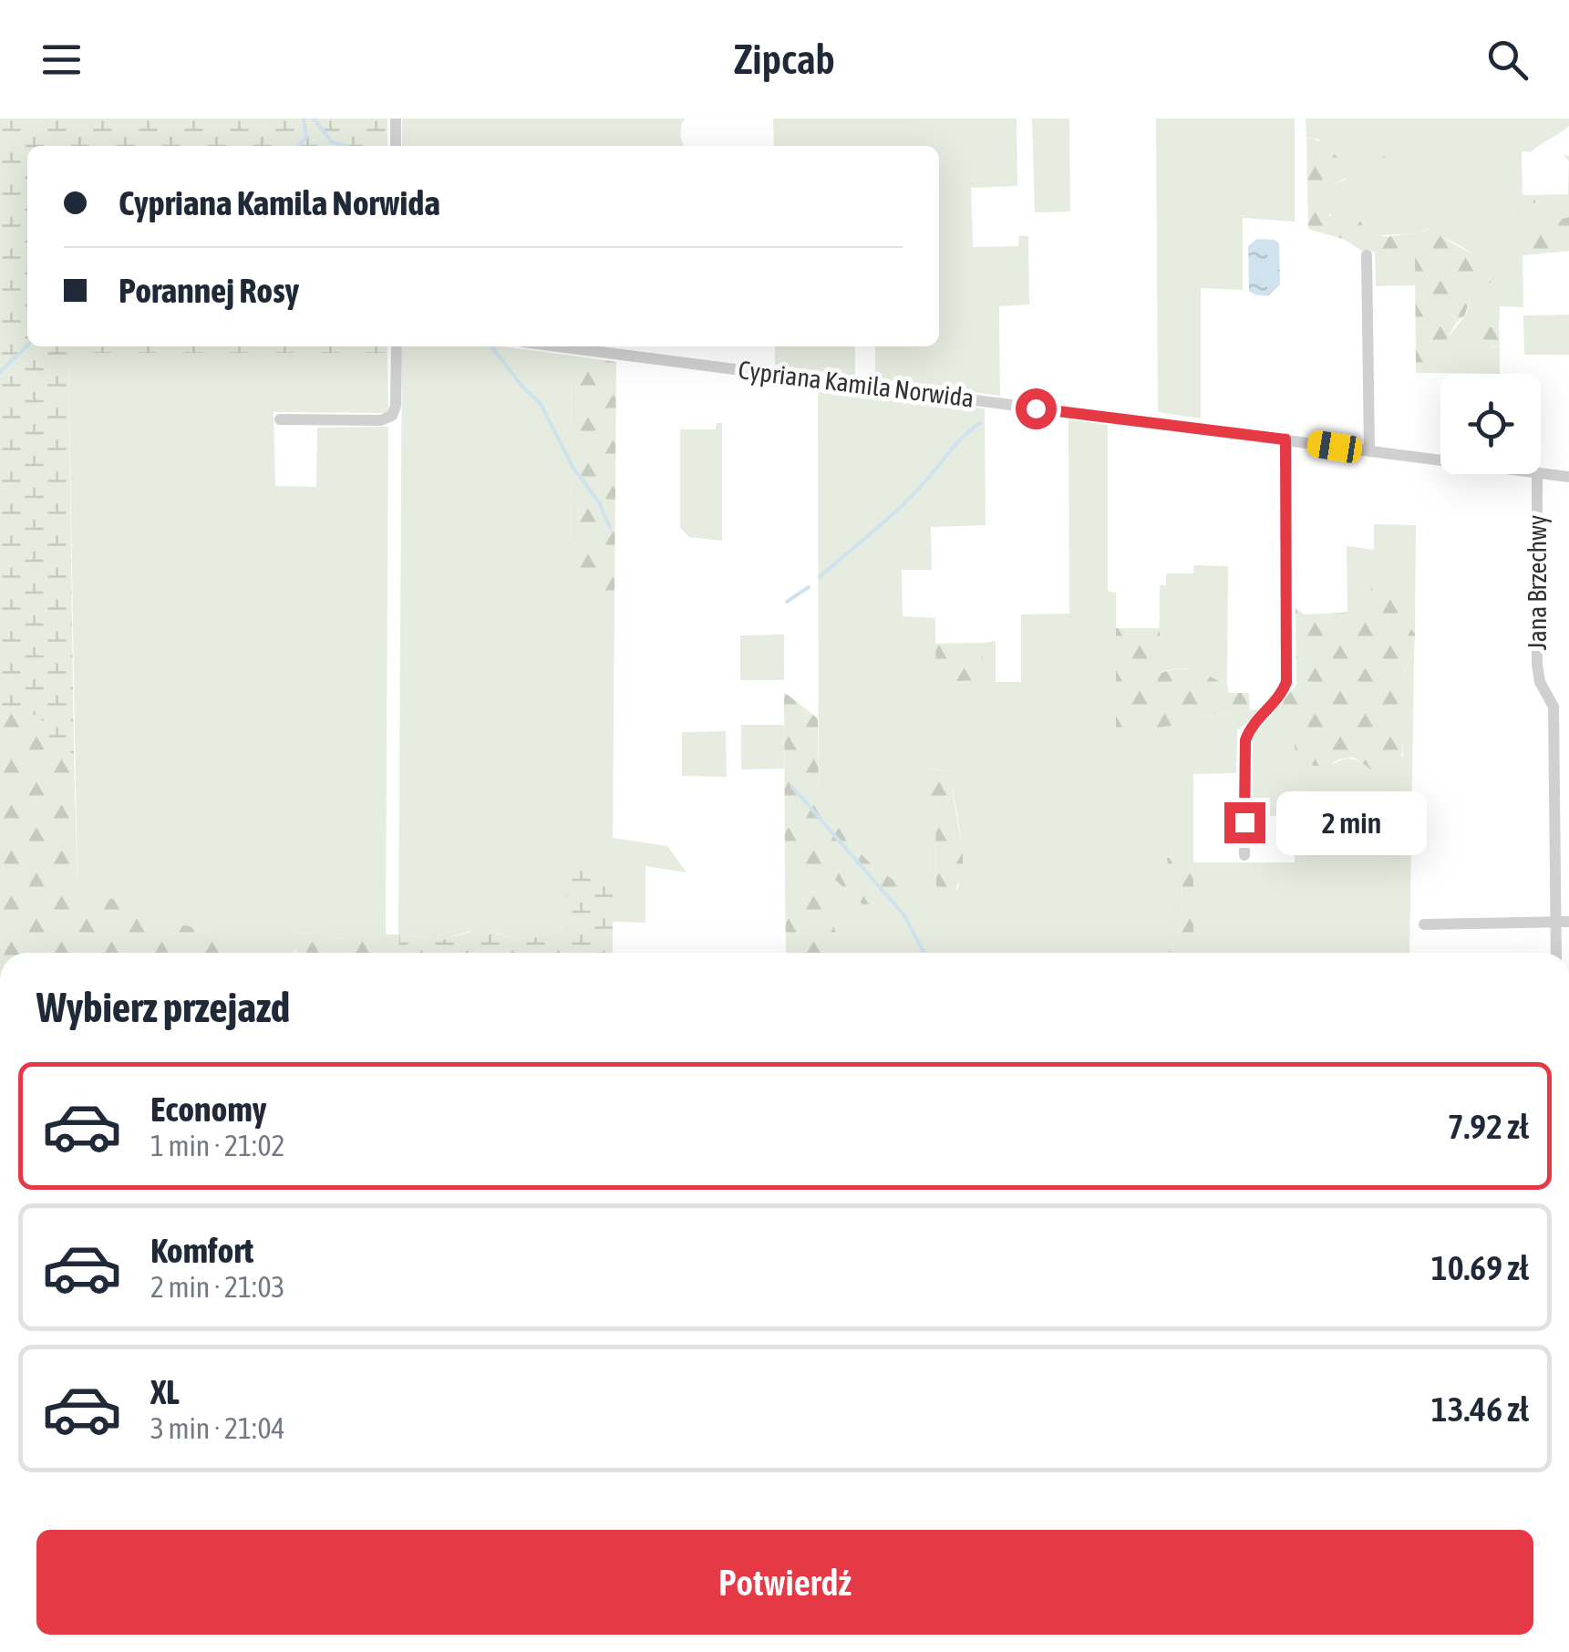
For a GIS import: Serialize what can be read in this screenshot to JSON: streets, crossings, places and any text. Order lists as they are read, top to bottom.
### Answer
{
  "streets": {
    "street": ["Cypriana Kamila Norwida", "Jana Brzechwy"]
  },
  "page": {
    "header": "Zipcab",
    "banner": ["Cypriana Kamila Norwida", "Porannej Rosy"],
    "bubble": "2 min",
    "heading": "Wybierz przejazd",
    "list": [
      {
        "name": "Economy",
        "note": "1 min · 21:02",
        "value": "7.92 zł"
      },
      {
        "name": "Komfort",
        "note": "2 min · 21:03",
        "value": "10.69 zł"
      },
      {
        "name": "XL",
        "note": "3 min · 21:04",
        "value": "13.46 zł"
      }
    ],
    "buttons": "Potwierdź"
  }
}
